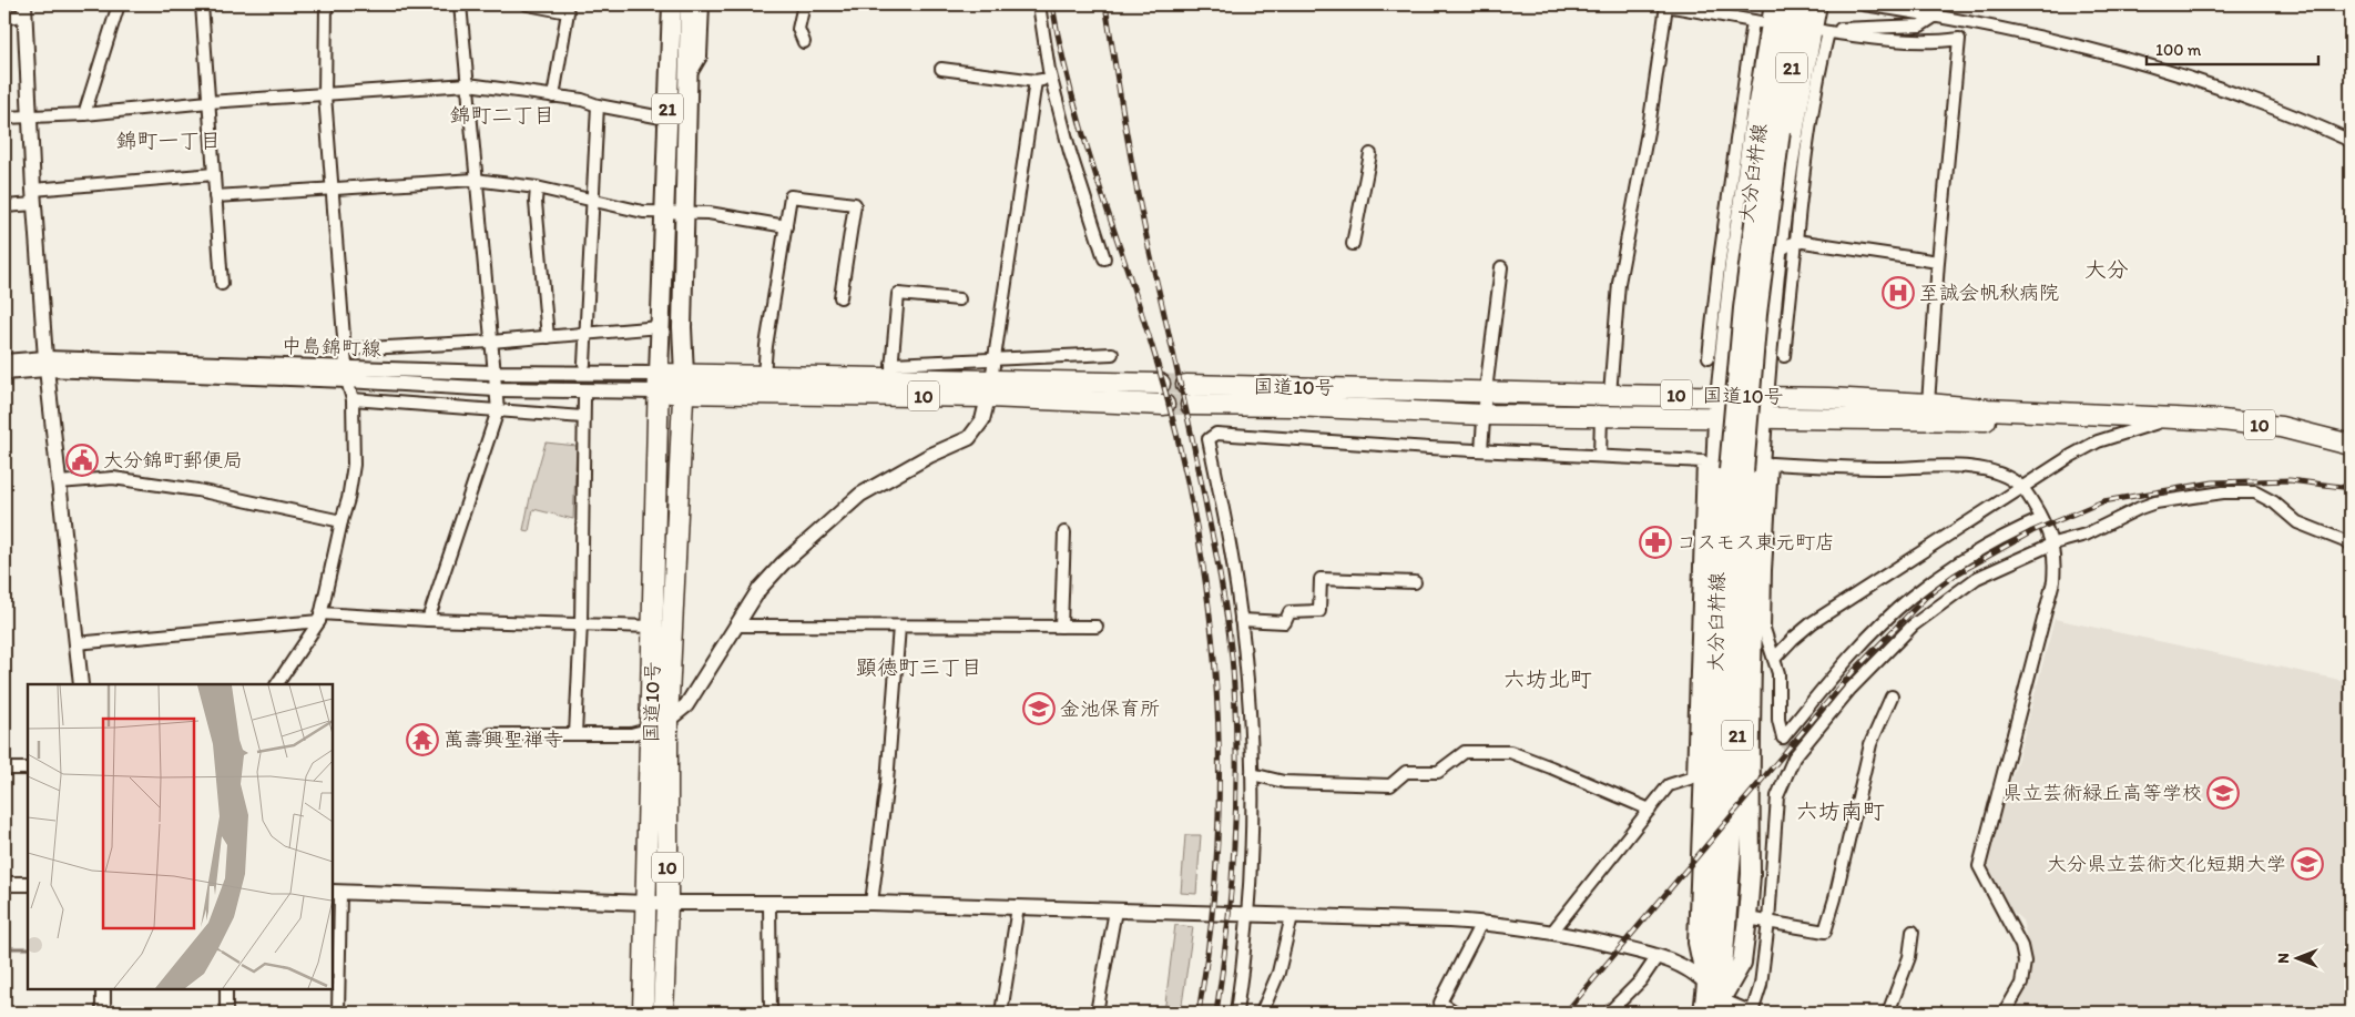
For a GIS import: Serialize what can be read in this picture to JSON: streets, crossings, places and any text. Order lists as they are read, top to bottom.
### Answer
{
  "streets": {
    "highway": ["国道10号", "10"],
    "main road": ["21", "大分臼杵線"],
    "street": ["中島錦町線"]
  },
  "crossings": [
    ["21", "中島錦町線"],
    ["21", "国道10号"],
    ["21", "10"],
    ["中島錦町線", "国道10号"],
    ["中島錦町線", "10"],
    ["国道10号", "10"]
  ],
  "districts": [
    "錦町二丁目",
    "錦町一丁目",
    "大分",
    "顕徳町三丁目",
    "六坊北町",
    "六坊南町"
  ],
  "places": {
    "hospital": ["至誠会帆秋病院"],
    "public building": ["大分錦町郵便局"],
    "pharmacy": ["コスモス東元町店"],
    "school or university": ["金池保育所", "県立芸術緑丘高等学校", "大分県立芸術文化短期大学"],
    "temple": ["萬壽興聖禅寺"]
  },
  "scale_bar": "100 m",
  "north": "left"
}
